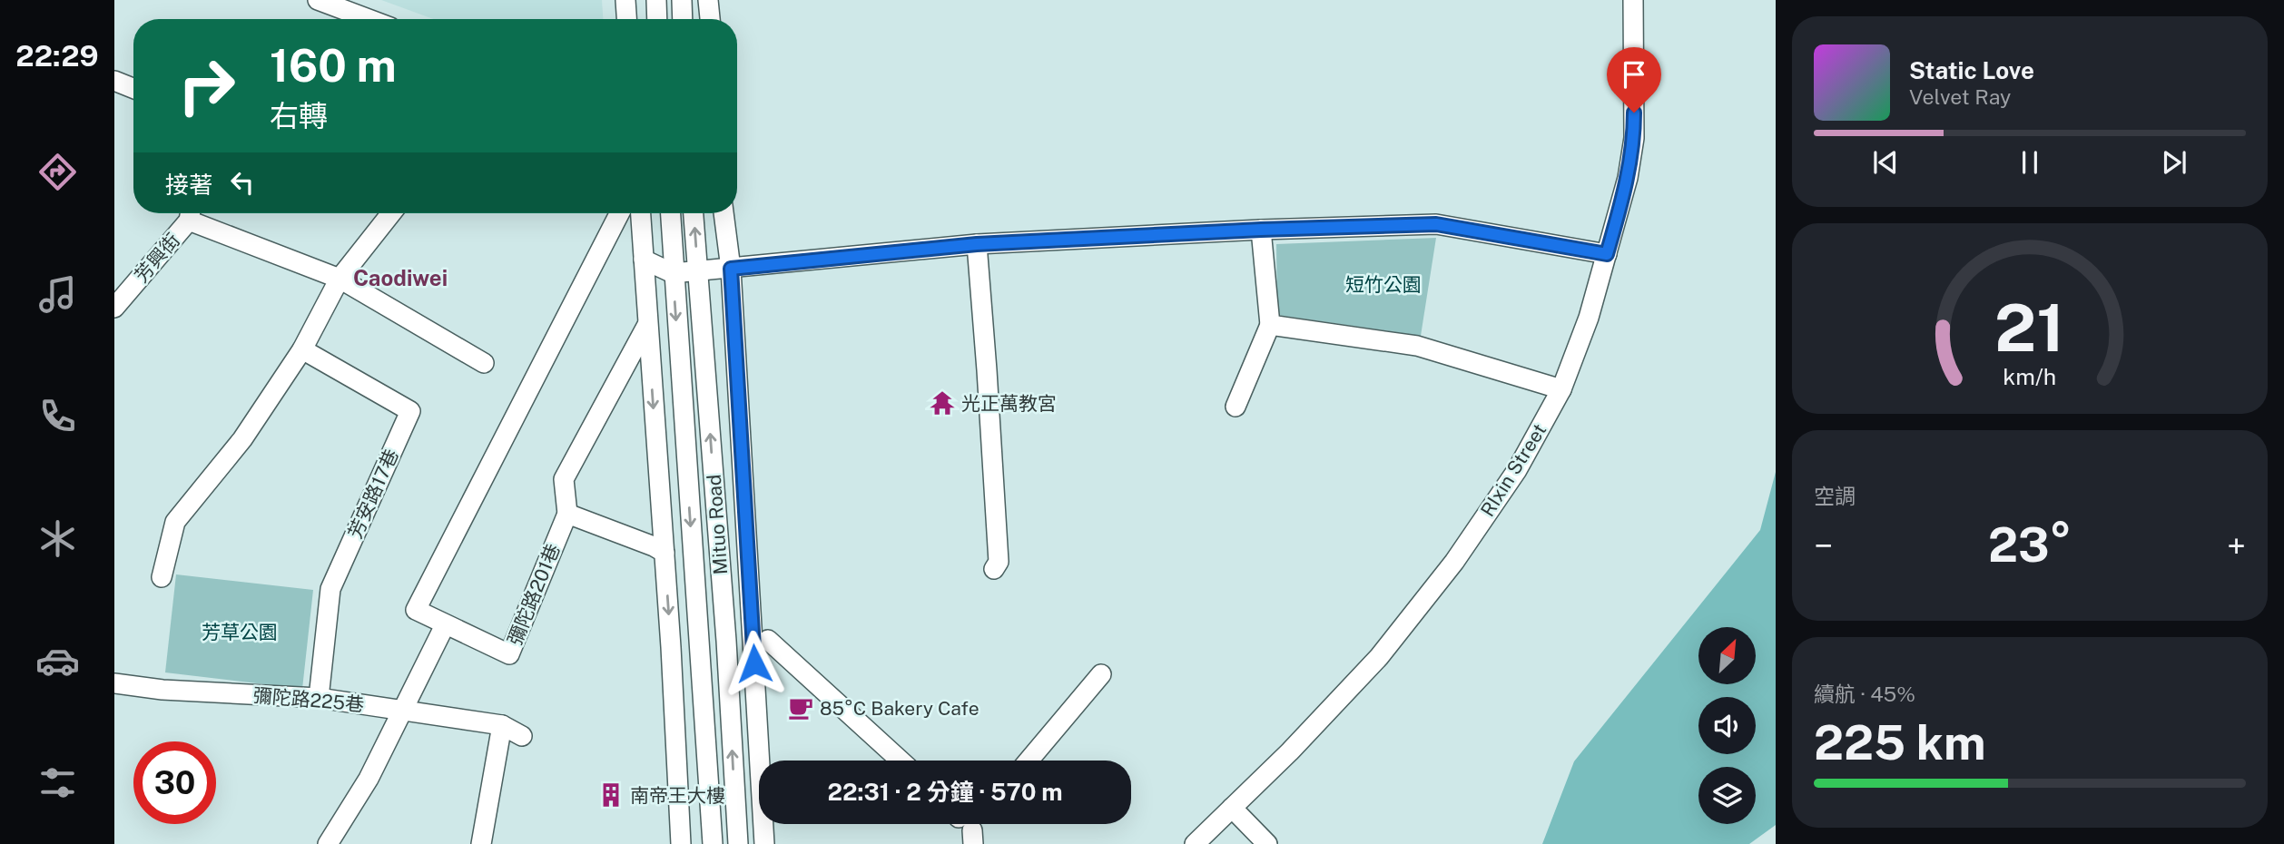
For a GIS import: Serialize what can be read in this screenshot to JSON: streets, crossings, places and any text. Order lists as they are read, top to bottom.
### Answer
{
  "streets": {
    "street": [
      "芳興街",
      "RIxin Street",
      "芳安路17巷",
      "Mituo Road",
      "彌陀路201巷",
      "彌陀路225巷"
    ]
  },
  "crossings": [
    ["芳安路17巷", "彌陀路225巷"]
  ],
  "districts": ["Caodiwei"],
  "parks": ["短竹公園", "芳草公園"],
  "places": {
    "temple": ["光正萬教宮"],
    "cafe": ["85°C Bakery Cafe"],
    "building": ["南帝王大樓"]
  },
  "north": "top right",
  "page": {
    "tabs": "22:29",
    "turn": ["160 m", "右轉"],
    "song": ["Static Love", "Velvet Ray"],
    "then": "接著",
    "tile": [
      "空調",
      ["續航 · 45%", "225 km"]
    ],
    "heat": ["−", "23°", "+"],
    "limit": "30",
    "trip": "22:31 · 2 分鐘 · 570 m",
    "gauge": ["21", "km/h"]
  }
}
